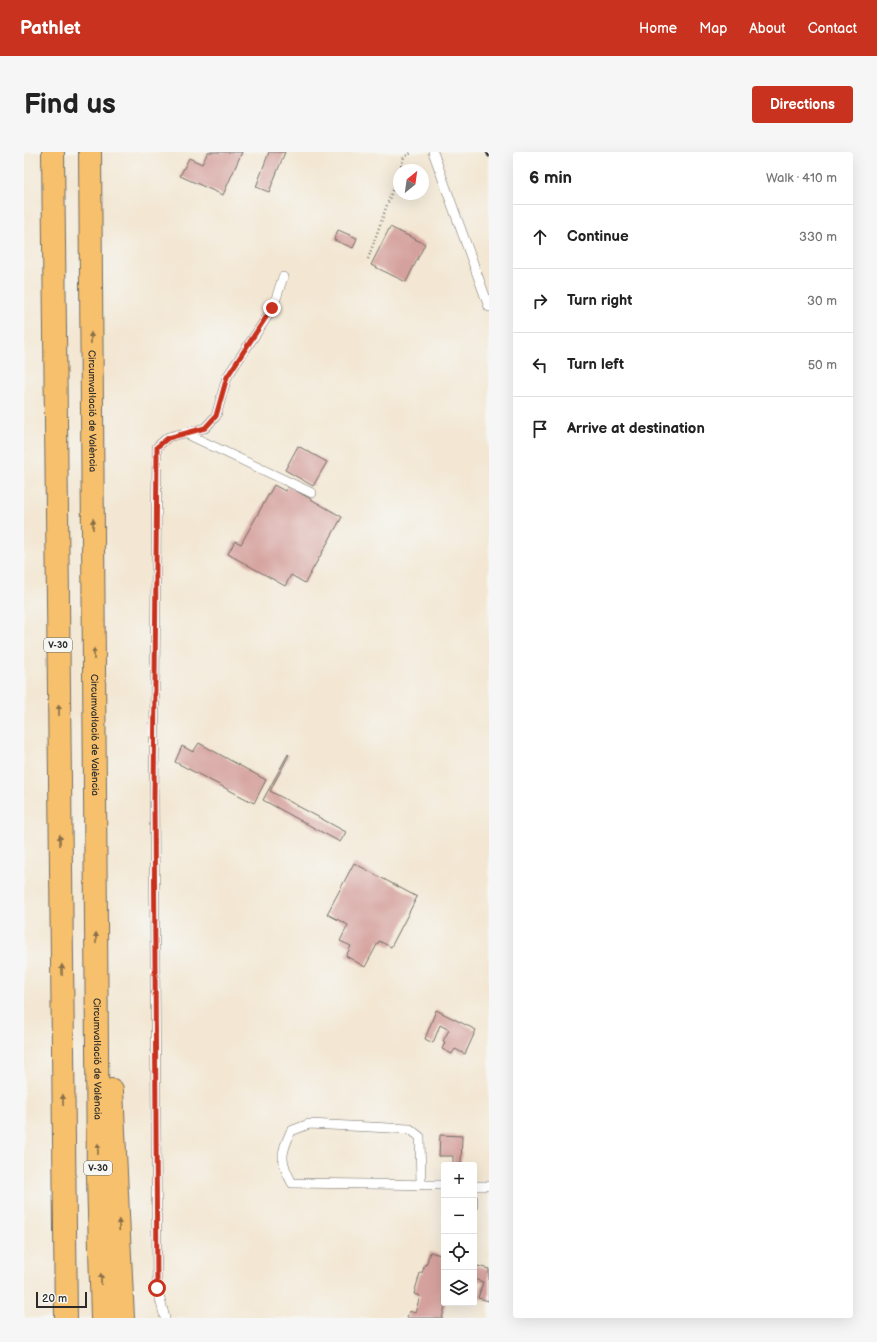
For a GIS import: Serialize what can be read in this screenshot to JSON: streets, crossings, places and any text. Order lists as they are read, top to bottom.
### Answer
{
  "streets": {
    "highway": ["Circumval·lació de València", "V-30"]
  },
  "scale_bar": "20 m",
  "north": "top right",
  "page": {
    "header": "Pathlet",
    "nav": [
      "Home",
      "Map",
      "About",
      "Contact"
    ],
    "buttons": "Directions",
    "title": "Find us",
    "heading": ["6 min", "Walk · 410 m"],
    "list": [
      ["Continue", "330 m"],
      ["Turn right", "30 m"],
      ["Turn left", "50 m"],
      "Arrive at destination"
    ],
    "map_buttons": ["+", "−"],
    "scale": "20 m"
  }
}
